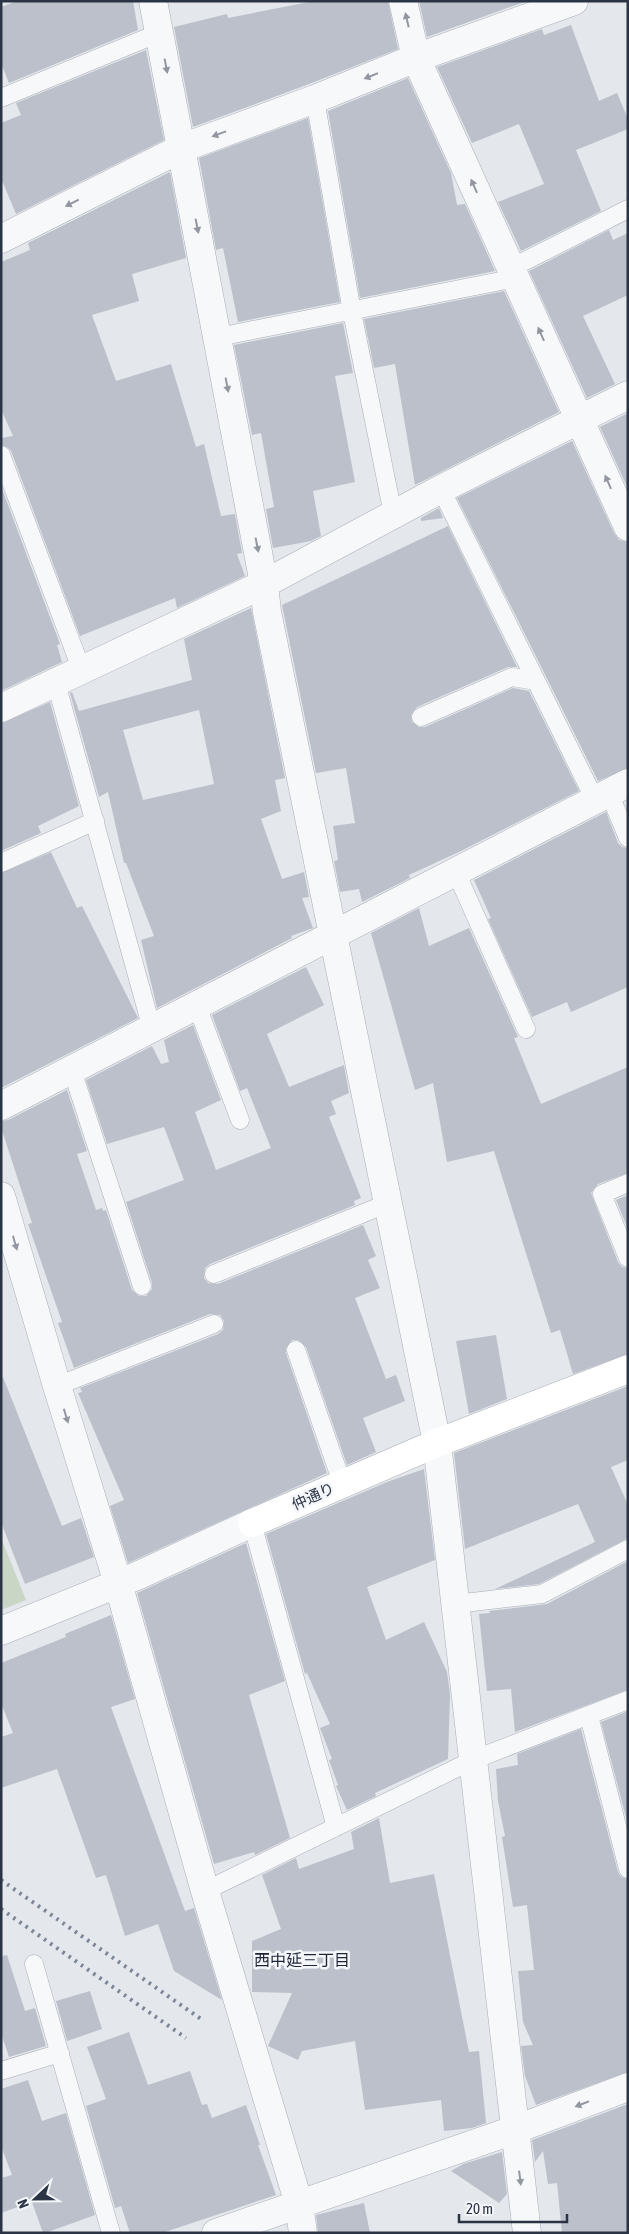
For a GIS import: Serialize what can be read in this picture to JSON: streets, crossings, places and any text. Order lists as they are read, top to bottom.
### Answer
{
  "streets": {
    "street": ["仲通り"]
  },
  "districts": ["西中延三丁目"],
  "scale_bar": "20 m",
  "north": "left"
}
